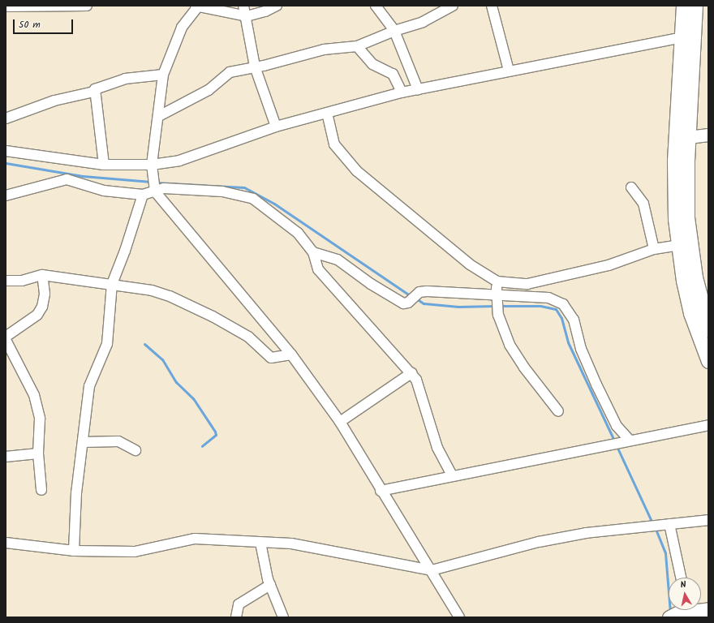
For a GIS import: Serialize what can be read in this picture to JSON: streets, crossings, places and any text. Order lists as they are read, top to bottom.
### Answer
{
  "scale_bar": "50 m",
  "north": "top"
}
